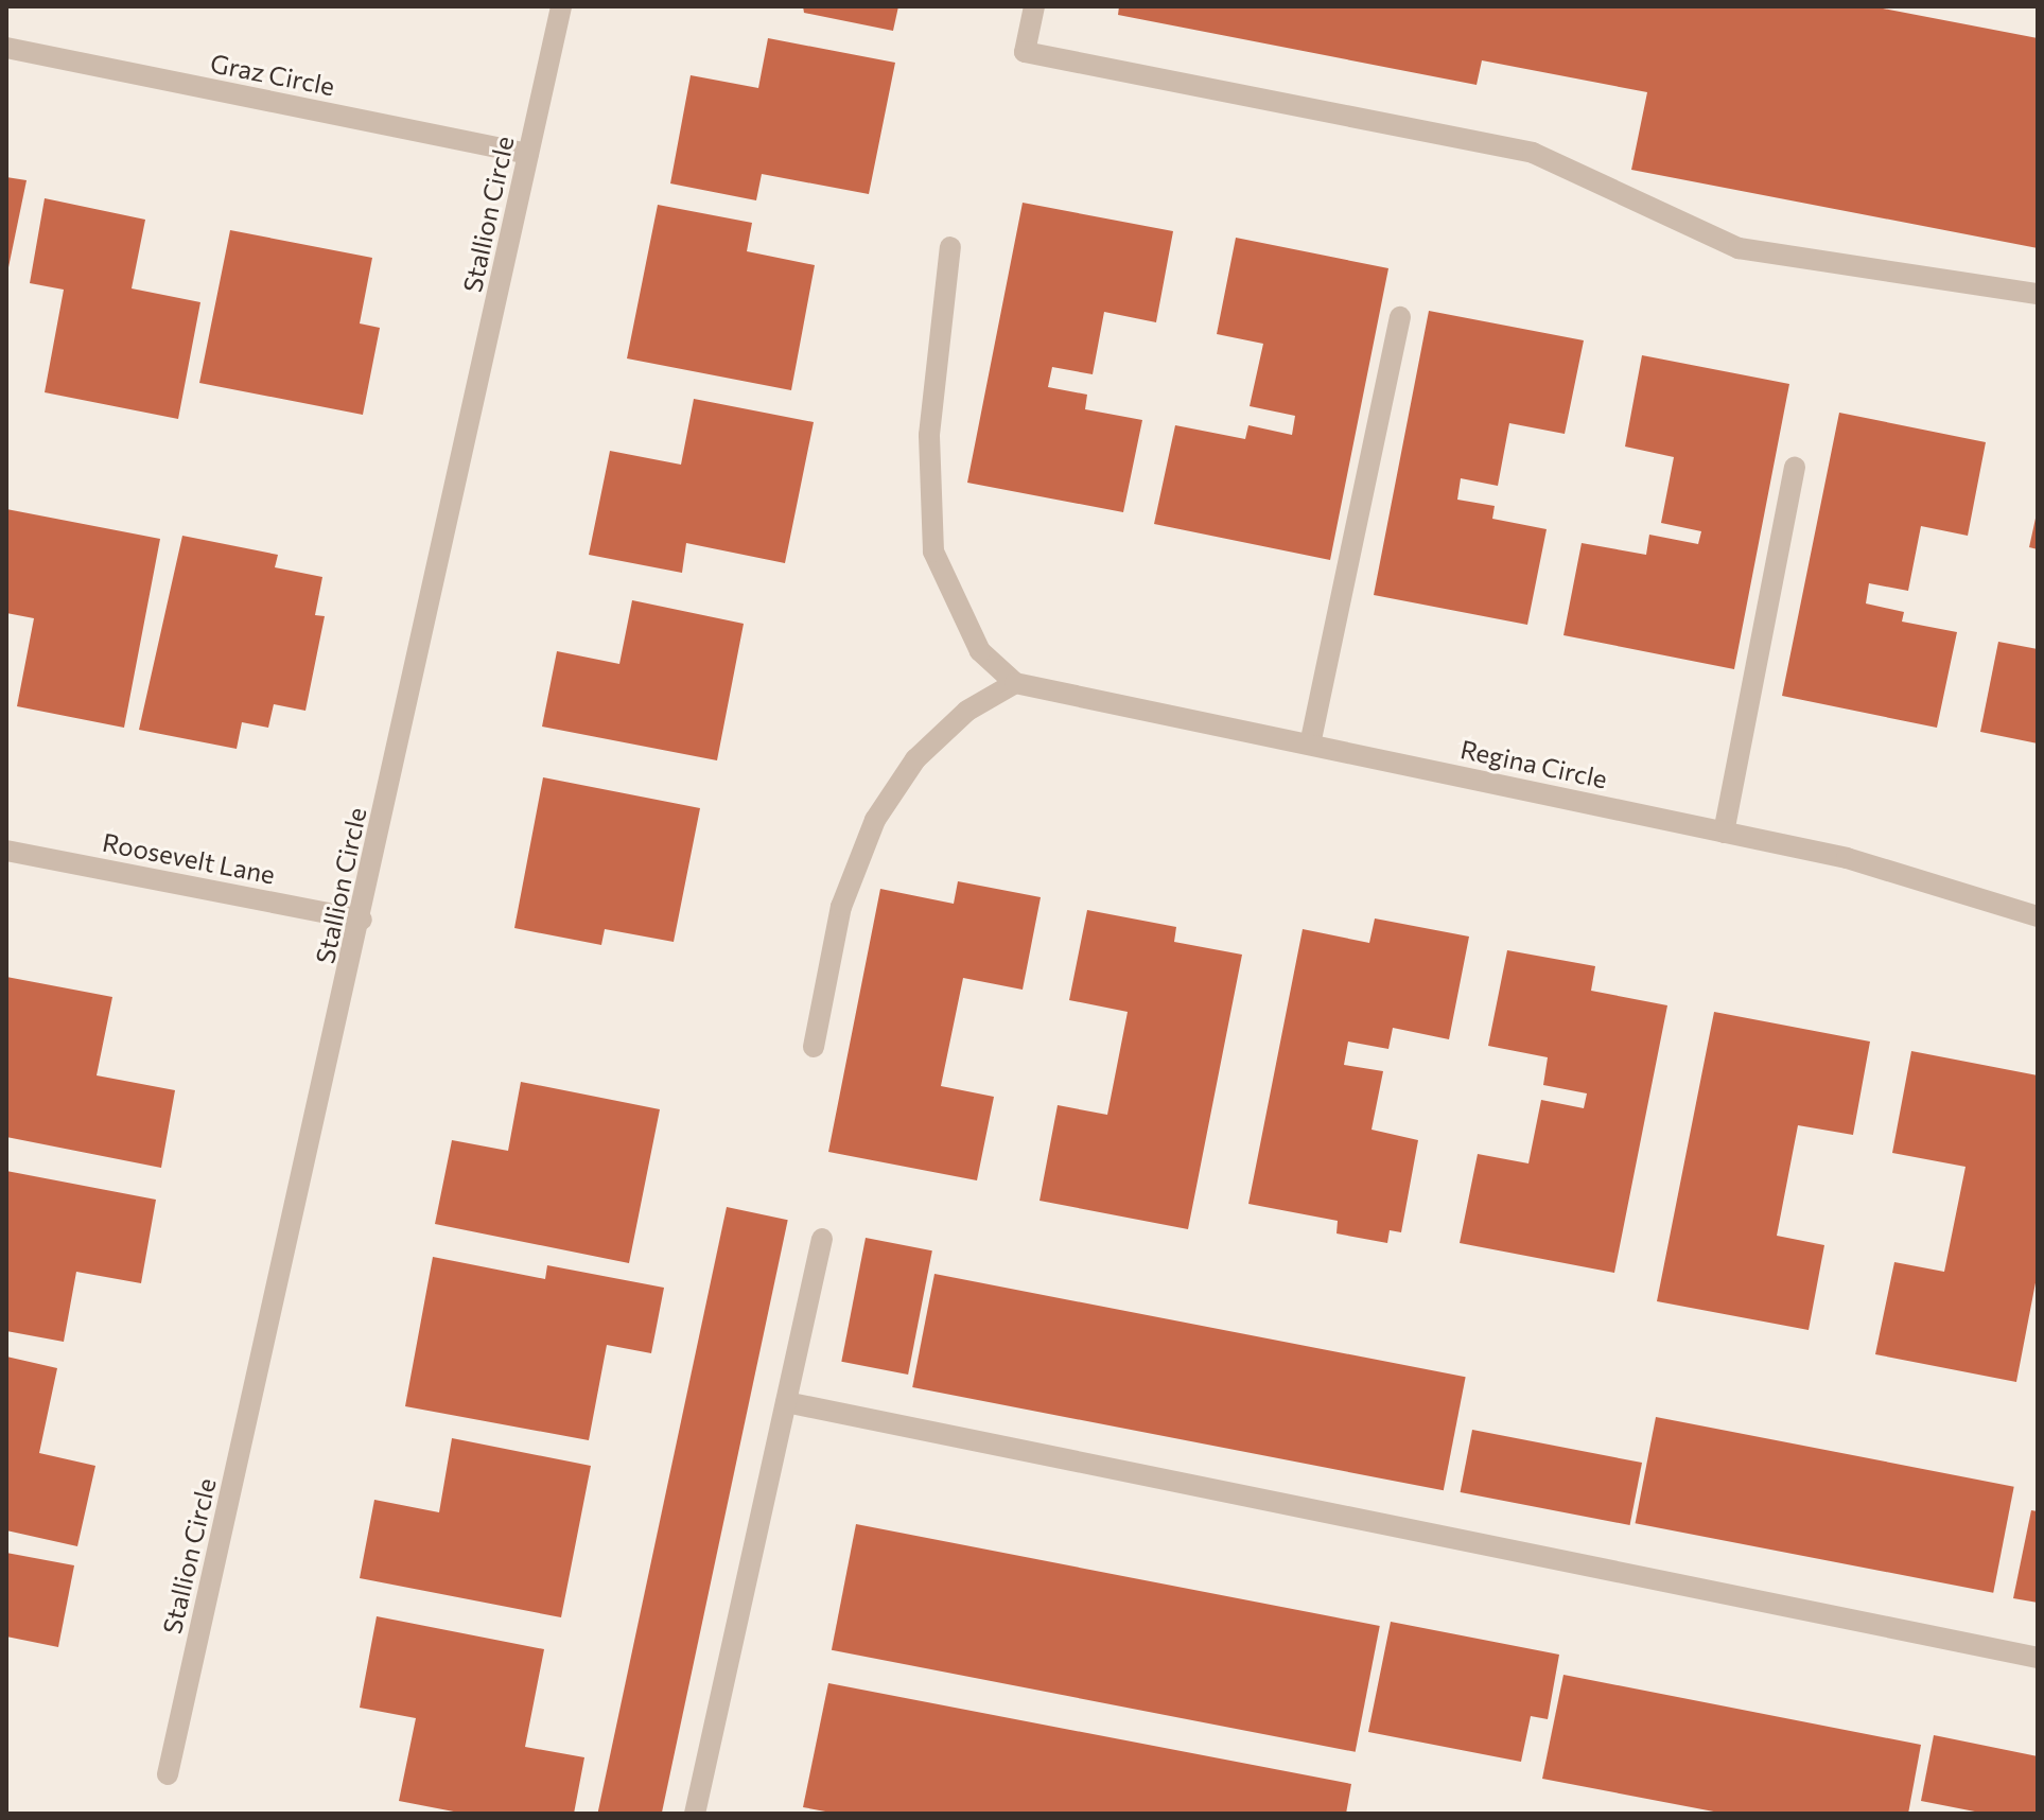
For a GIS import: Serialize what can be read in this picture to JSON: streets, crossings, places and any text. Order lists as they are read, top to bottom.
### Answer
{
  "streets": {
    "street": [
      "Graz Circle",
      "Stallion Circle",
      "Regina Circle",
      "Roosevelt Lane"
    ]
  },
  "crossings": [
    ["Graz Circle", "Stallion Circle"],
    ["Stallion Circle", "Roosevelt Lane"]
  ]
}
